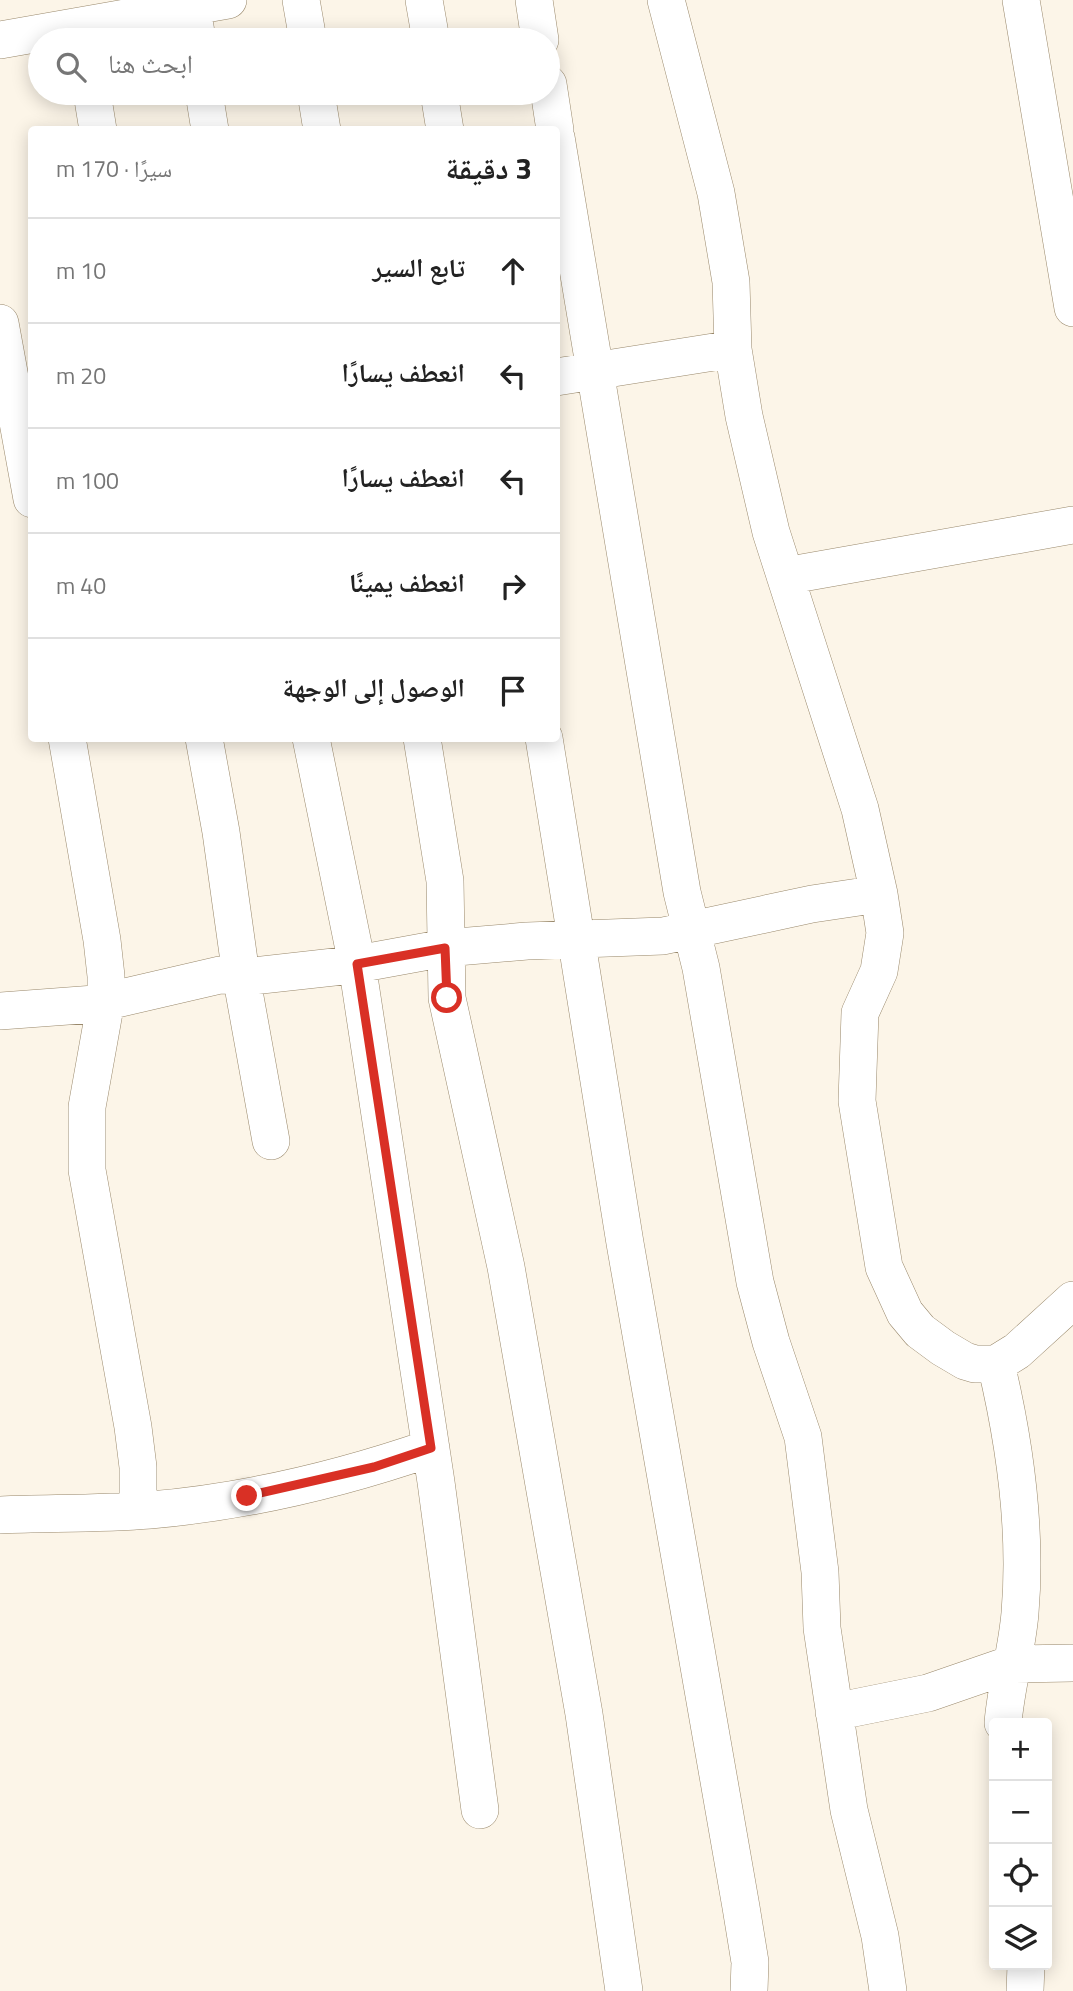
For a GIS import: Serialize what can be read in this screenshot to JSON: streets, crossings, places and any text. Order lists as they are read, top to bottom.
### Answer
{
  "page": {
    "search": "ابحث هنا",
    "heading": ["3 دقيقة", "سيرًا · 170 m"],
    "list": [
      ["تابع السير", "10 m"],
      ["انعطف يسارًا", "20 m"],
      ["انعطف يسارًا", "100 m"],
      ["انعطف يمينًا", "40 m"],
      "الوصول إلى الوجهة"
    ],
    "map_buttons": ["+", "−"]
  }
}
